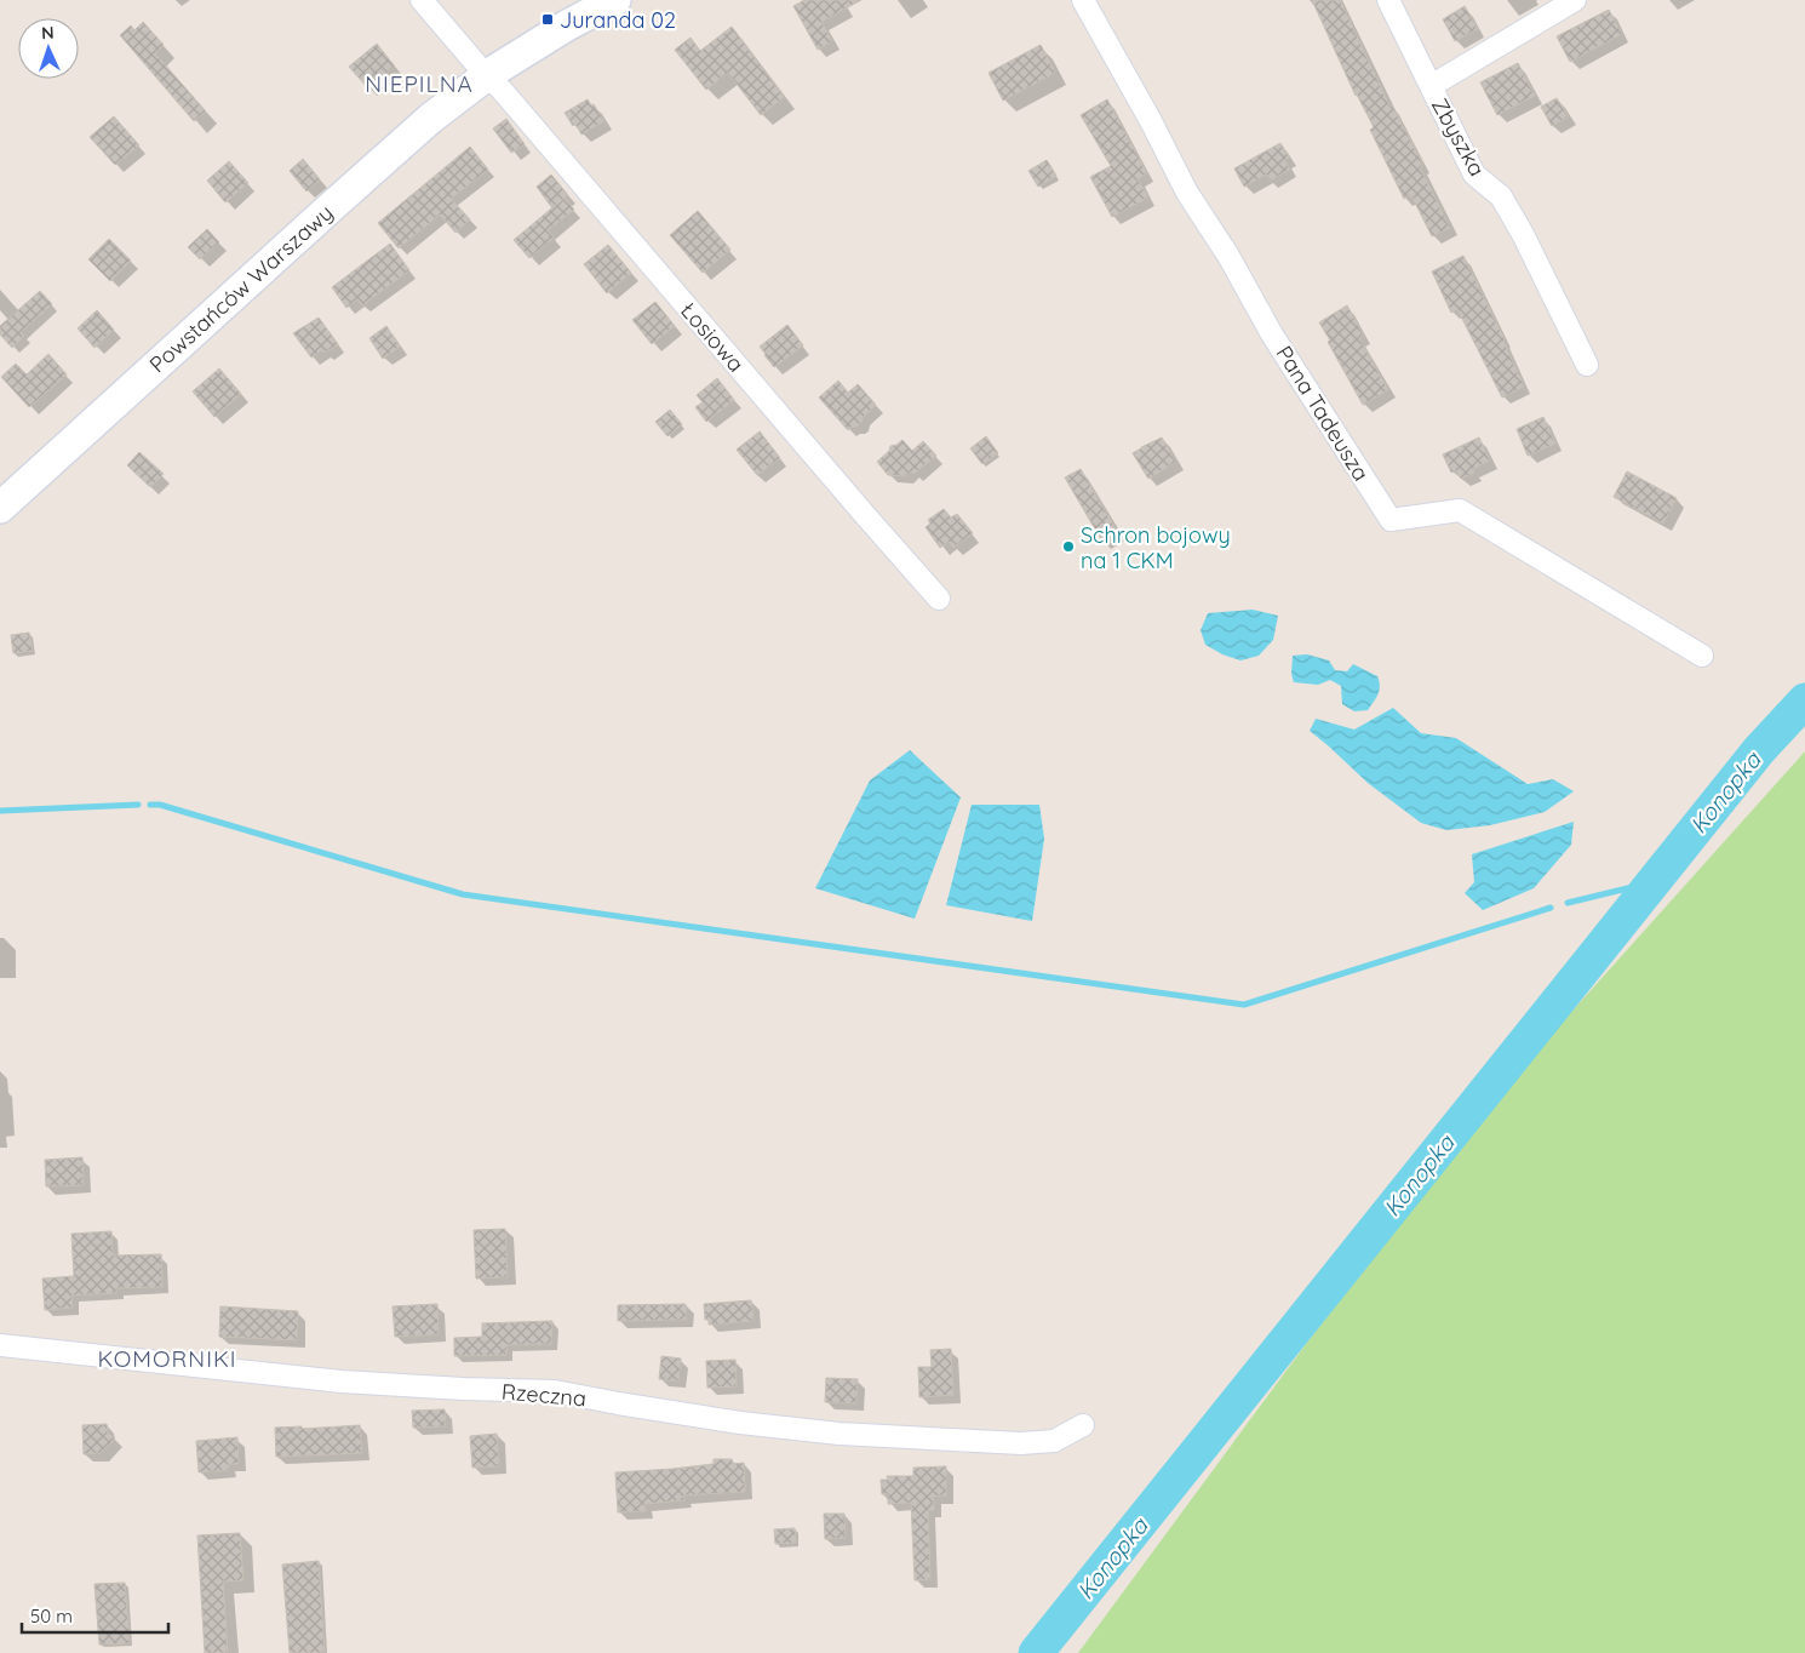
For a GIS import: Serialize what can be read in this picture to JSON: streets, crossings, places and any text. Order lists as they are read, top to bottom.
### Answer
{
  "streets": {
    "main road": ["Powstańców Warszawy"],
    "street": [
      "Zbyszka",
      "Łosiowa",
      "Pana Tadeusza",
      "Rzeczna"
    ]
  },
  "crossings": [
    ["Powstańców Warszawy", "Łosiowa"]
  ],
  "districts": ["NIEPILNA", "KOMORNIKI"],
  "water": ["Konopka"],
  "places": {
    "transit": ["Juranda 02"],
    "other": ["Schron bojowy na 1 CKM"]
  },
  "scale_bar": "50 m",
  "north": "top"
}
